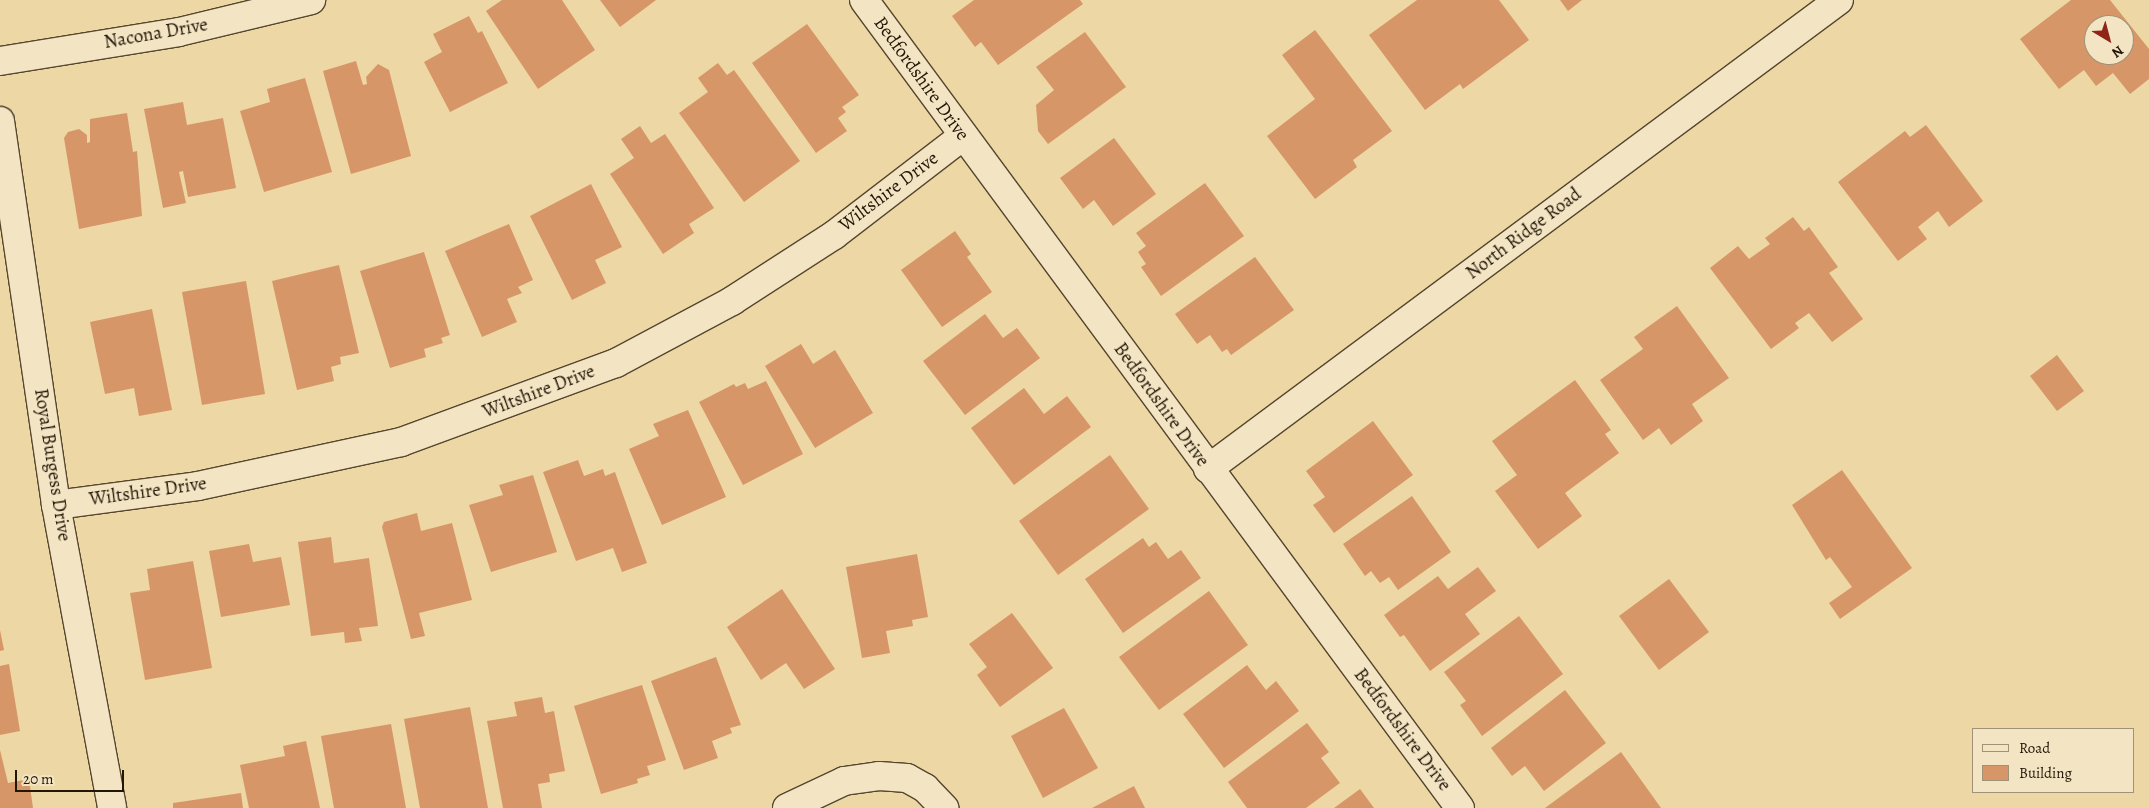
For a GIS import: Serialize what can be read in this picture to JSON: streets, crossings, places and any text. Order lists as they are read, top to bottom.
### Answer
{
  "streets": {
    "street": [
      "Nacona Drive",
      "Bedfordshire Drive",
      "Wiltshire Drive",
      "North Ridge Road",
      "Royal Burgess Drive"
    ]
  },
  "crossings": [
    ["Bedfordshire Drive", "Wiltshire Drive"],
    ["Bedfordshire Drive", "North Ridge Road"],
    ["Wiltshire Drive", "Royal Burgess Drive"]
  ],
  "legend": ["Road", "Building"],
  "scale_bar": "20 m",
  "north": "bottom right"
}
